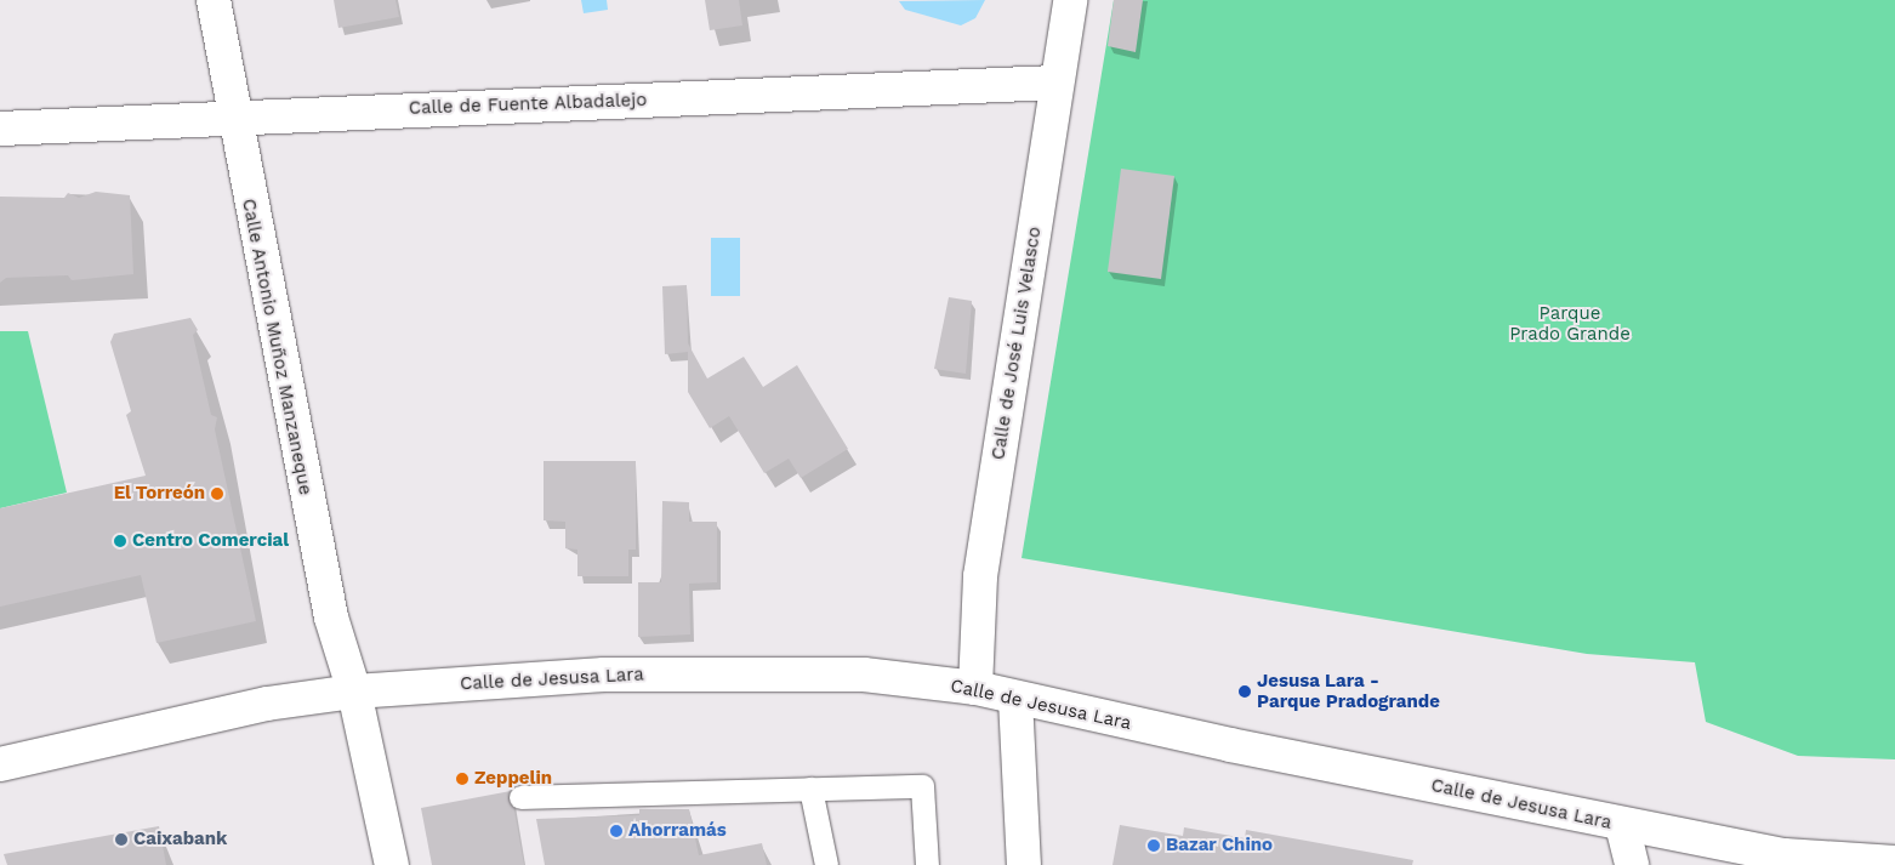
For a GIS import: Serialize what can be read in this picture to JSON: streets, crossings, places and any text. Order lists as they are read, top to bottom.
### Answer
{
  "streets": {
    "street": [
      "Calle de Fuente Albadalejo",
      "Calle de José Luis Velasco",
      "Calle Antonio Muñoz Manzaneque",
      "Calle de Jesusa Lara"
    ]
  },
  "crossings": [
    ["Calle de Fuente Albadalejo", "Calle de José Luis Velasco"],
    ["Calle de Fuente Albadalejo", "Calle Antonio Muñoz Manzaneque"],
    ["Calle de José Luis Velasco", "Calle de Jesusa Lara"],
    ["Calle Antonio Muñoz Manzaneque", "Calle de Jesusa Lara"]
  ],
  "parks": ["Parque Prado Grande"],
  "places": [
    "El Torreón",
    "Centro Comercial",
    "Jesusa Lara - Parque Pradogrande",
    "Zeppelin",
    "Ahorramás",
    "Caixabank",
    "Bazar Chino"
  ]
}
